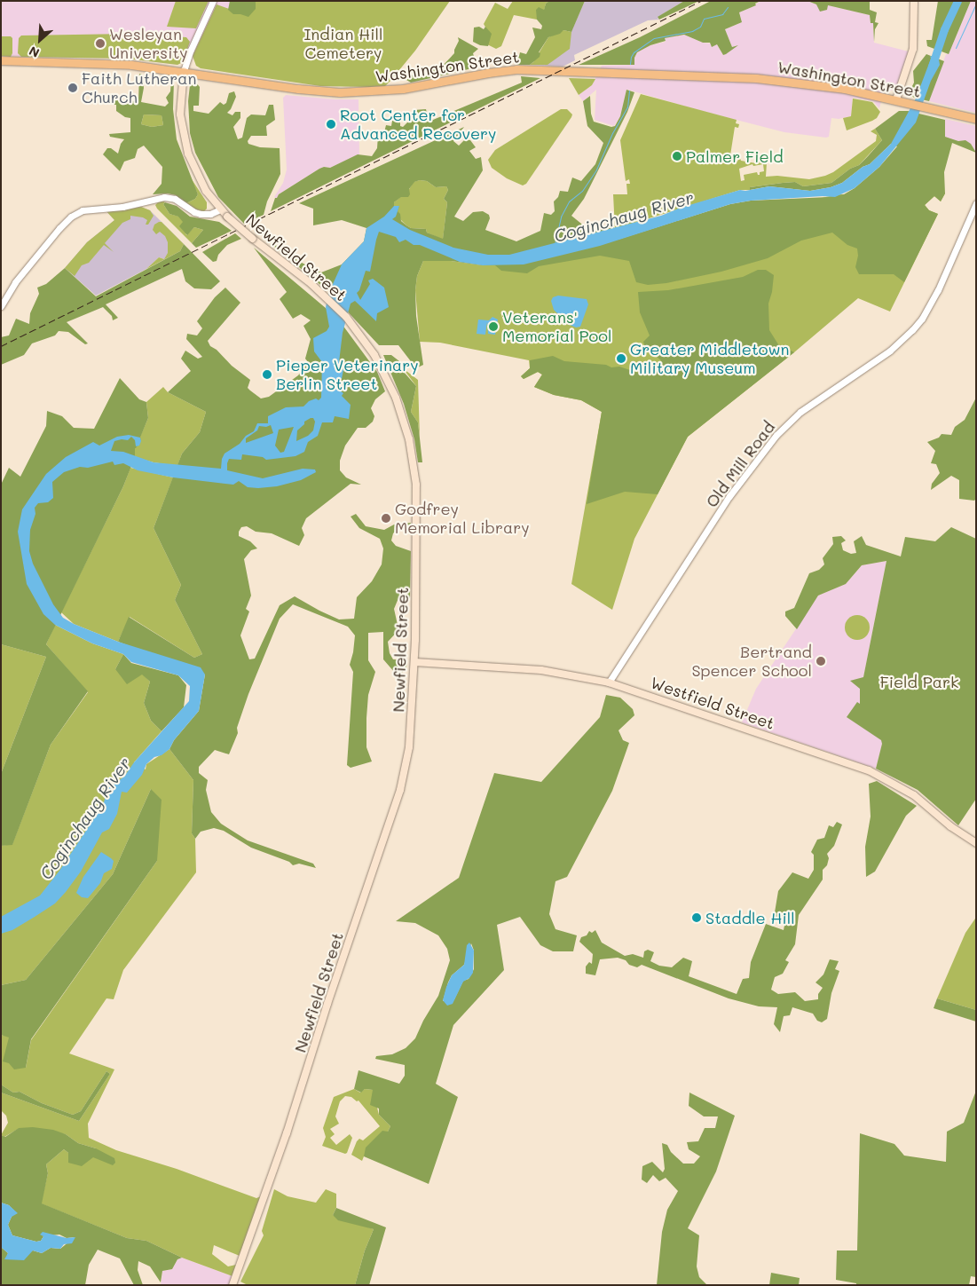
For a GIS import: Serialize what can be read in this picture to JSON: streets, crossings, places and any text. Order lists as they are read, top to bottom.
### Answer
{
  "streets": {
    "highway": ["Washington Street"],
    "main road": ["Newfield Street", "Westfield Street"],
    "street": ["Old Mill Road"]
  },
  "crossings": [
    ["Washington Street", "Newfield Street"],
    ["Newfield Street", "Westfield Street"],
    ["Old Mill Road", "Westfield Street"]
  ],
  "water": ["Coginchaug River"],
  "parks": ["Indian Hill Cemetery", "Field Park"],
  "places": [
    "Wesleyan University",
    "Faith Lutheran Church",
    "Root Center for Advanced Recovery",
    "Palmer Field",
    "Veterans' Memorial Pool",
    "Greater Middletown Military Museum",
    "Pieper Veterinary Berlin Street",
    "Godfrey Memorial Library",
    "Bertrand Spencer School",
    "Staddle Hill"
  ],
  "north": "bottom left"
}
